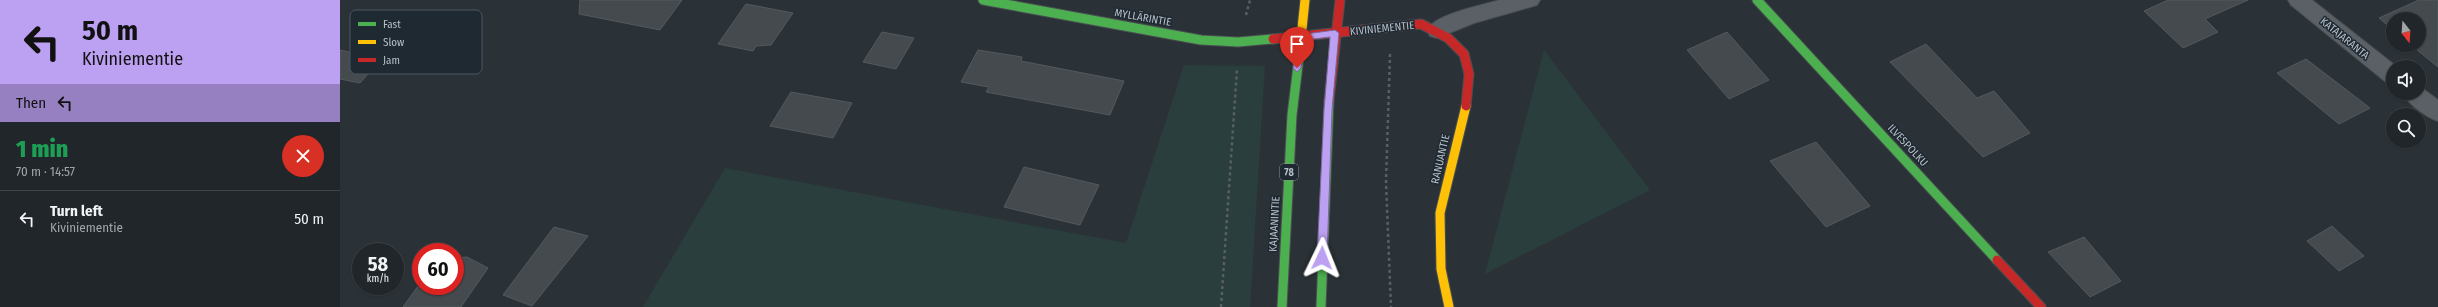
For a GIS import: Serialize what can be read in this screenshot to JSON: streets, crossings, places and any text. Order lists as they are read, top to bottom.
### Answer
{
  "streets": {
    "street": [
      "MYLLÄRINTIE",
      "KIVINIEMENTIE",
      "KATAJARANTA",
      "ILVESPOLKU",
      "RANUANTIE",
      "78",
      "KAJAANINTIE"
    ]
  },
  "crossings": [
    ["MYLLÄRINTIE", "KIVINIEMENTIE"],
    ["MYLLÄRINTIE", "KAJAANINTIE"],
    ["KIVINIEMENTIE", "RANUANTIE"],
    ["KIVINIEMENTIE", "KAJAANINTIE"]
  ],
  "legend": ["Fast", "Slow", "Jam"],
  "north": "bottom",
  "page": {
    "turn": ["50 m", "Kiviniementie"],
    "then": "Then",
    "heading": ["1 min", "70 m · 14:57"],
    "list": [
      {
        "name": "Turn left",
        "note": "Kiviniementie",
        "value": "50 m"
      }
    ],
    "speed": "58 km/h",
    "limit": "60"
  }
}
